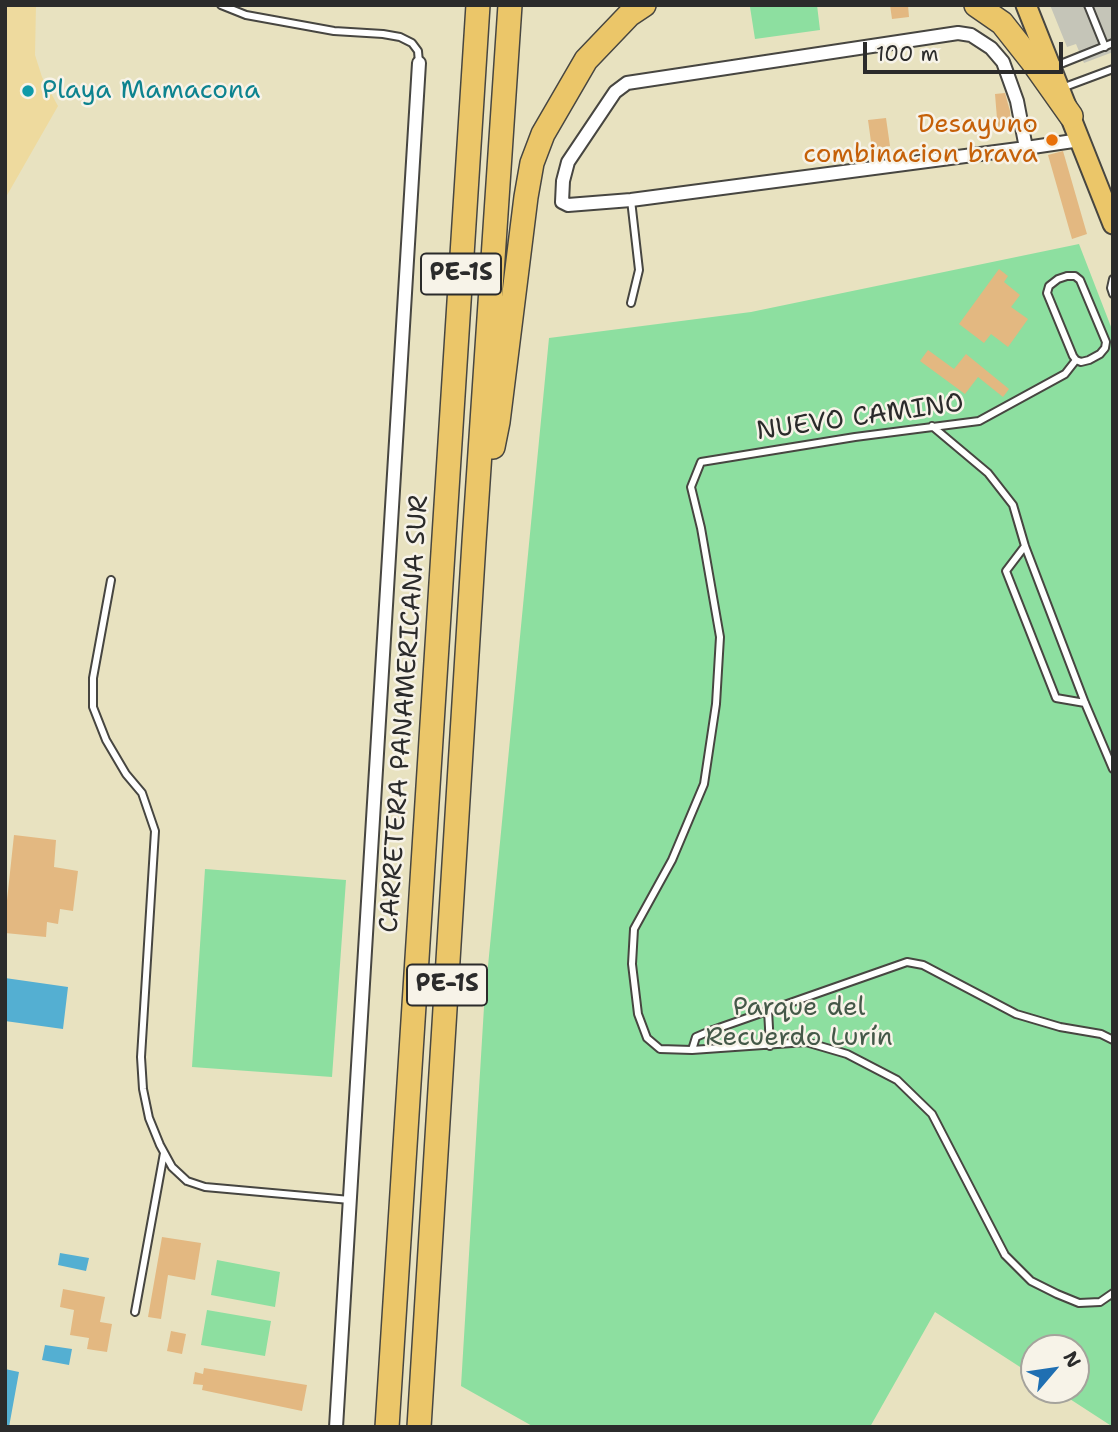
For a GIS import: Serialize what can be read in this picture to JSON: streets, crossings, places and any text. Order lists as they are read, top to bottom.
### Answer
{
  "streets": {
    "highway": ["PE-1S", "CARRETERA PANAMERICANA SUR"],
    "lane": ["NUEVO CAMINO"]
  },
  "parks": ["Parque del Recuerdo Lurín"],
  "places": ["Playa Mamacona", "Desayuno combinacion brava"],
  "scale_bar": "100 m",
  "north": "top right"
}
